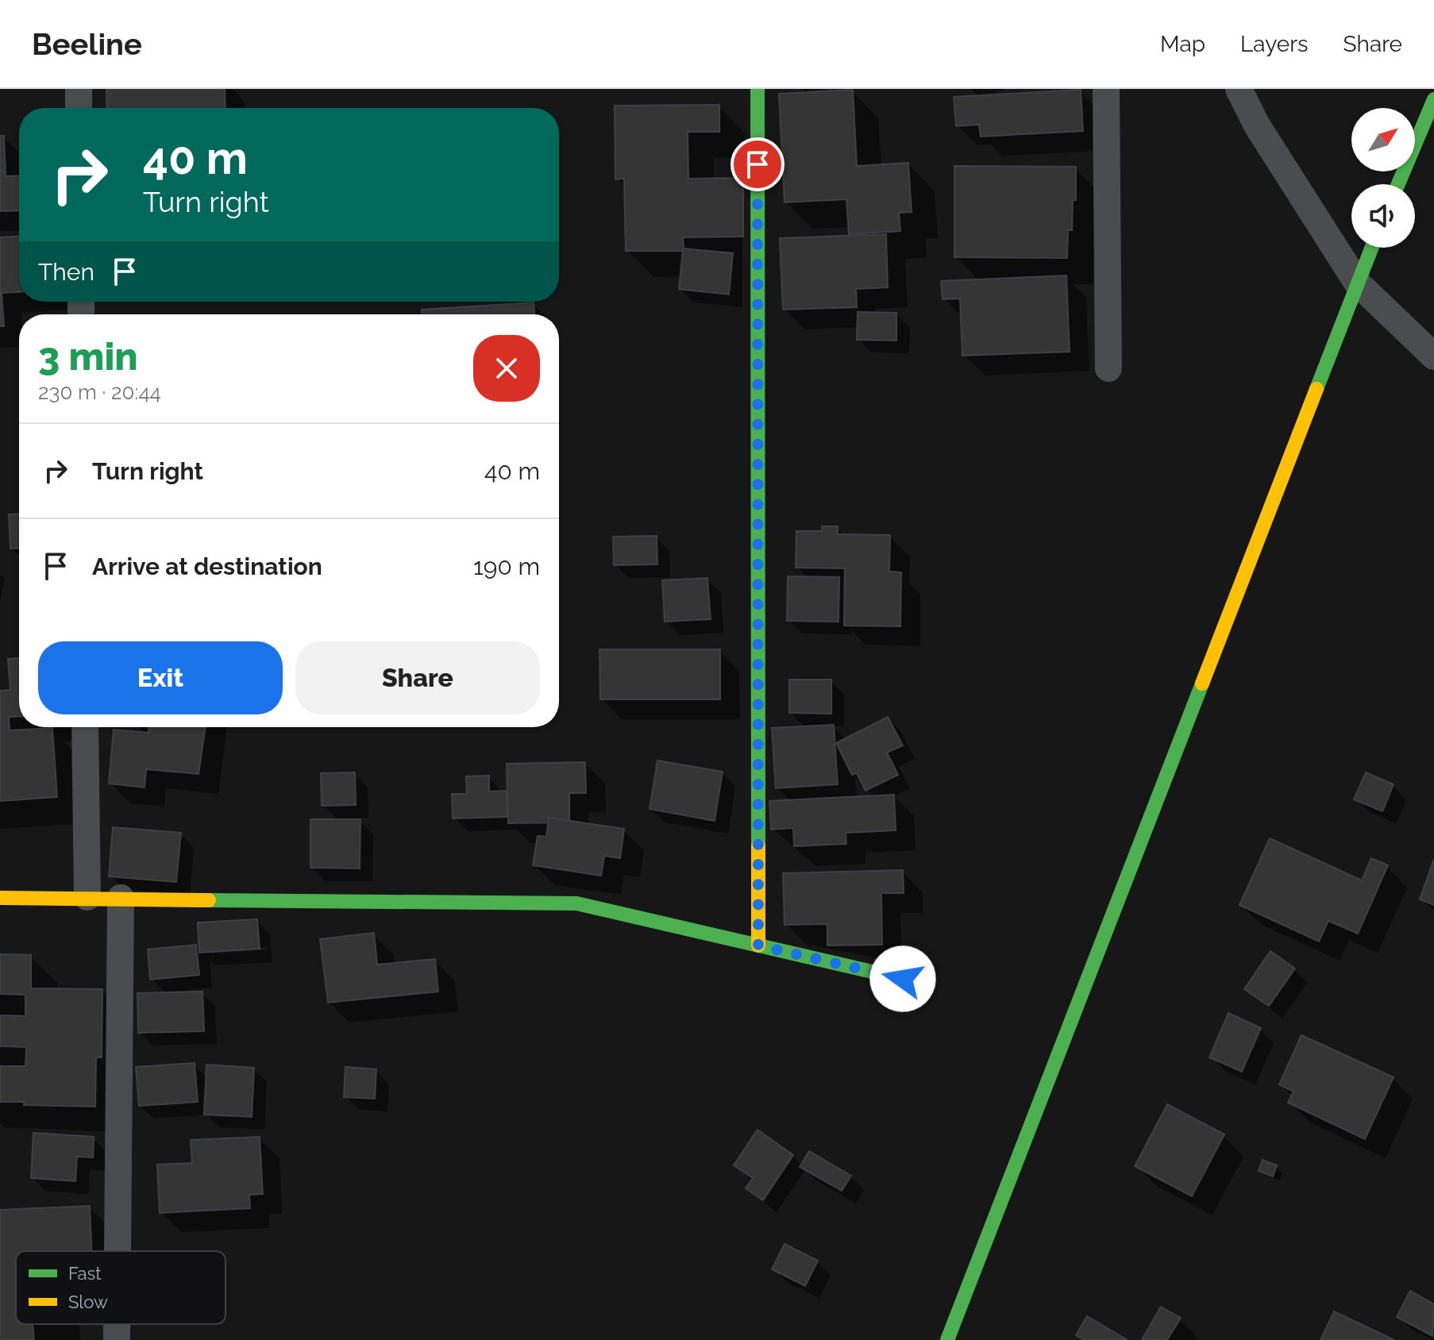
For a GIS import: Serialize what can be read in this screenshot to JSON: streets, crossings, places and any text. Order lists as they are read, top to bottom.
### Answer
{
  "legend": ["Fast", "Slow"],
  "north": "top right",
  "page": {
    "header": "Beeline",
    "nav": ["Map", "Layers", "Share"],
    "turn": ["40 m", "Turn right"],
    "then": "Then",
    "heading": ["3 min", "230 m · 20:44"],
    "list": [
      {
        "name": "Turn right",
        "value": "40 m"
      },
      {
        "name": "Arrive at destination",
        "value": "190 m"
      }
    ],
    "buttons": ["Exit", "Share"]
  }
}
